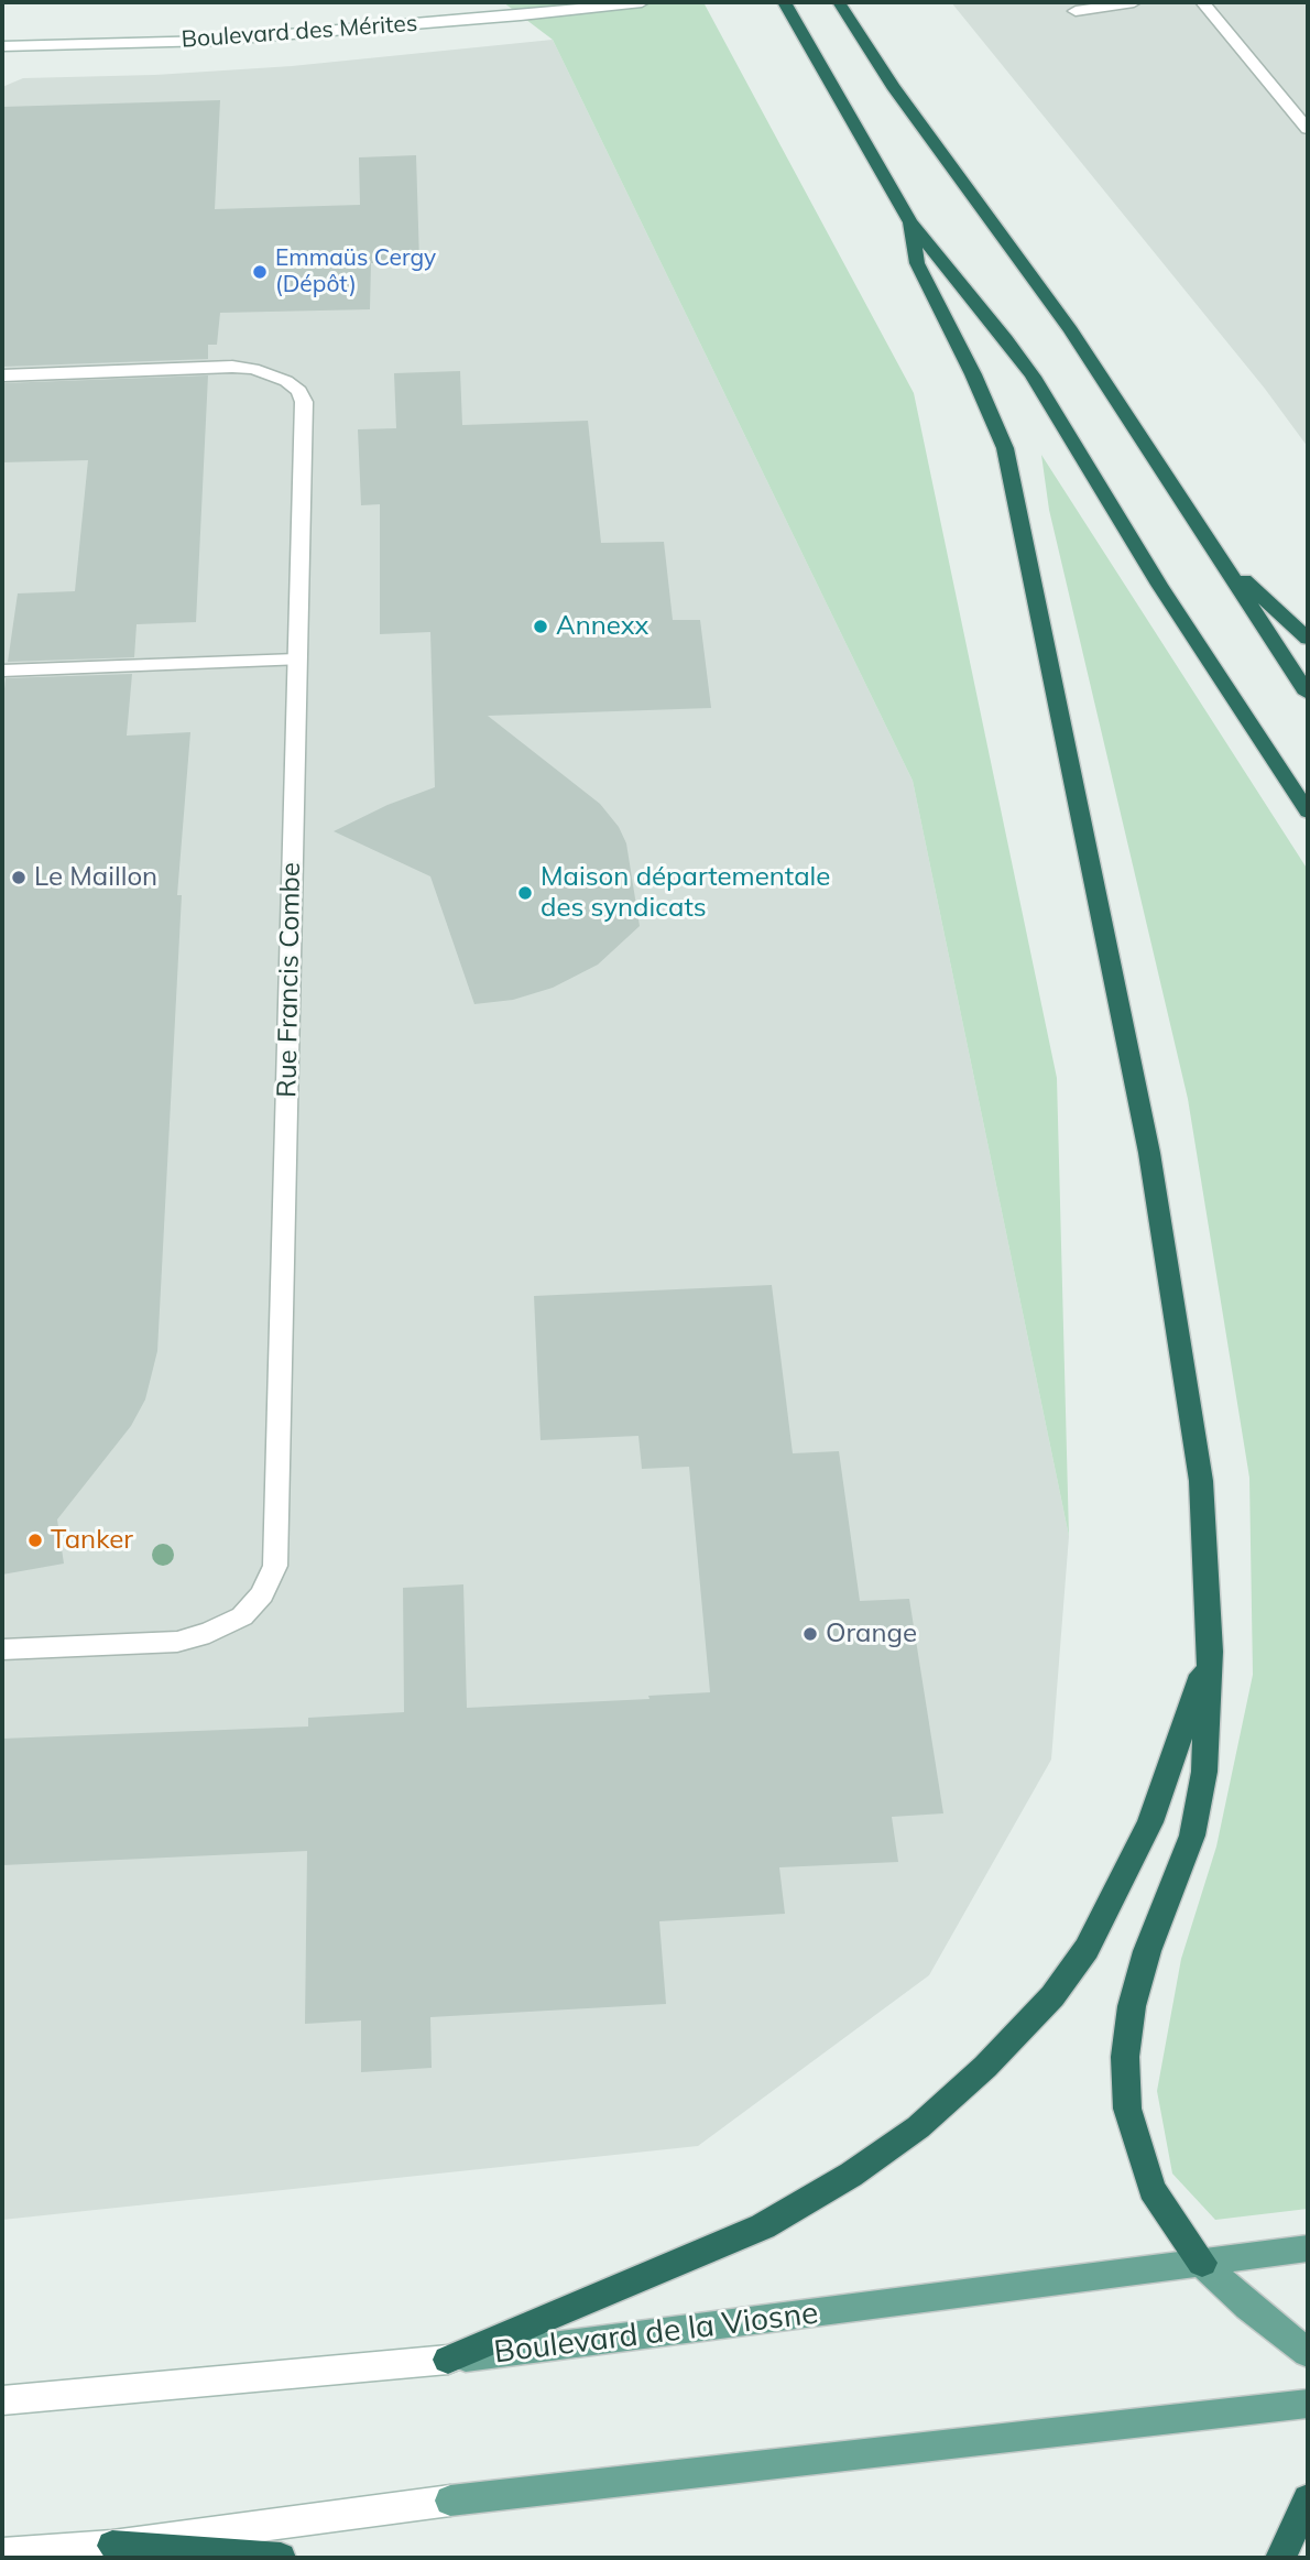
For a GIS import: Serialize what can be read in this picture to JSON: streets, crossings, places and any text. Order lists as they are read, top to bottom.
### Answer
{
  "streets": {
    "main road": ["Boulevard de la Viosne"],
    "street": ["Boulevard des Mérites", "Rue Francis Combe"]
  },
  "places": [
    "Emmaüs Cergy (Dépôt)",
    "Annexx",
    "Le Maillon",
    "Maison départementale des syndicats",
    "Tanker",
    "Orange"
  ]
}
